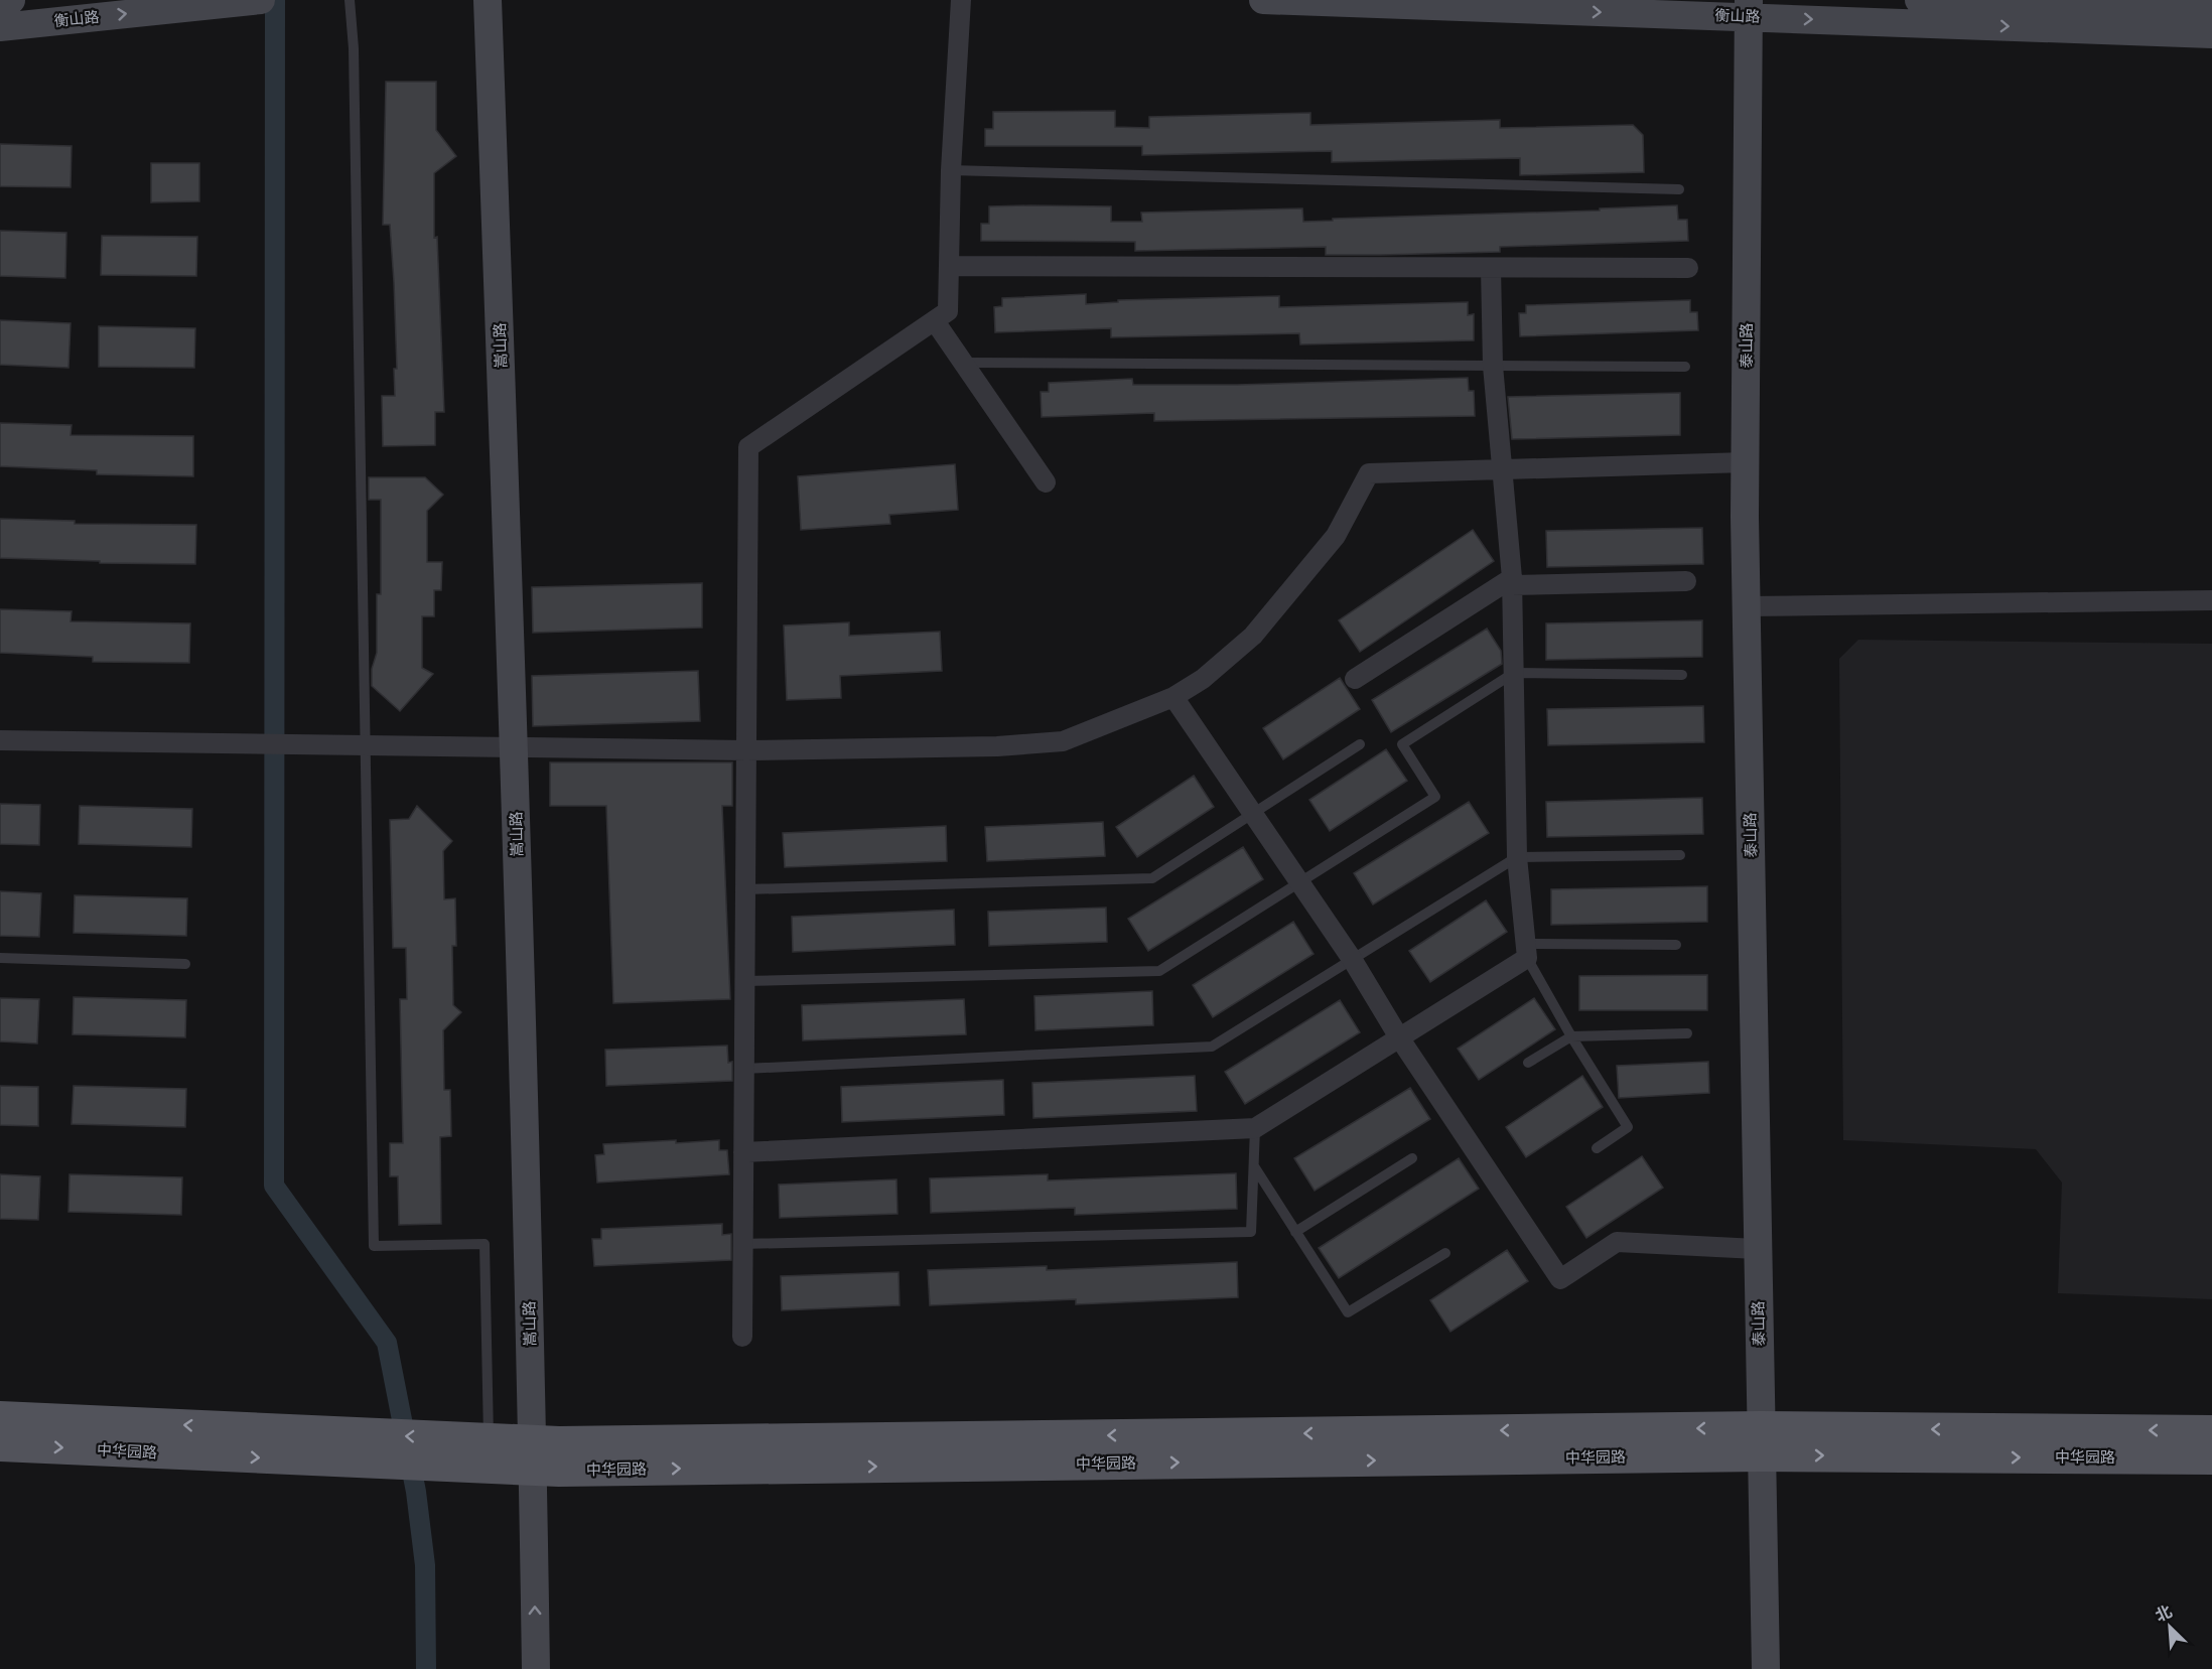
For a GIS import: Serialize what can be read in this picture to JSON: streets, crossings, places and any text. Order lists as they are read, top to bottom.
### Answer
{
  "streets": {
    "main road": ["中华园路"],
    "street": ["衡山路", "嵩山路", "泰山路"]
  },
  "crossings": [
    ["衡山路", "泰山路"],
    ["嵩山路", "中华园路"],
    ["泰山路", "中华园路"]
  ],
  "one_way": ["衡山路"],
  "north": "top left"
}
